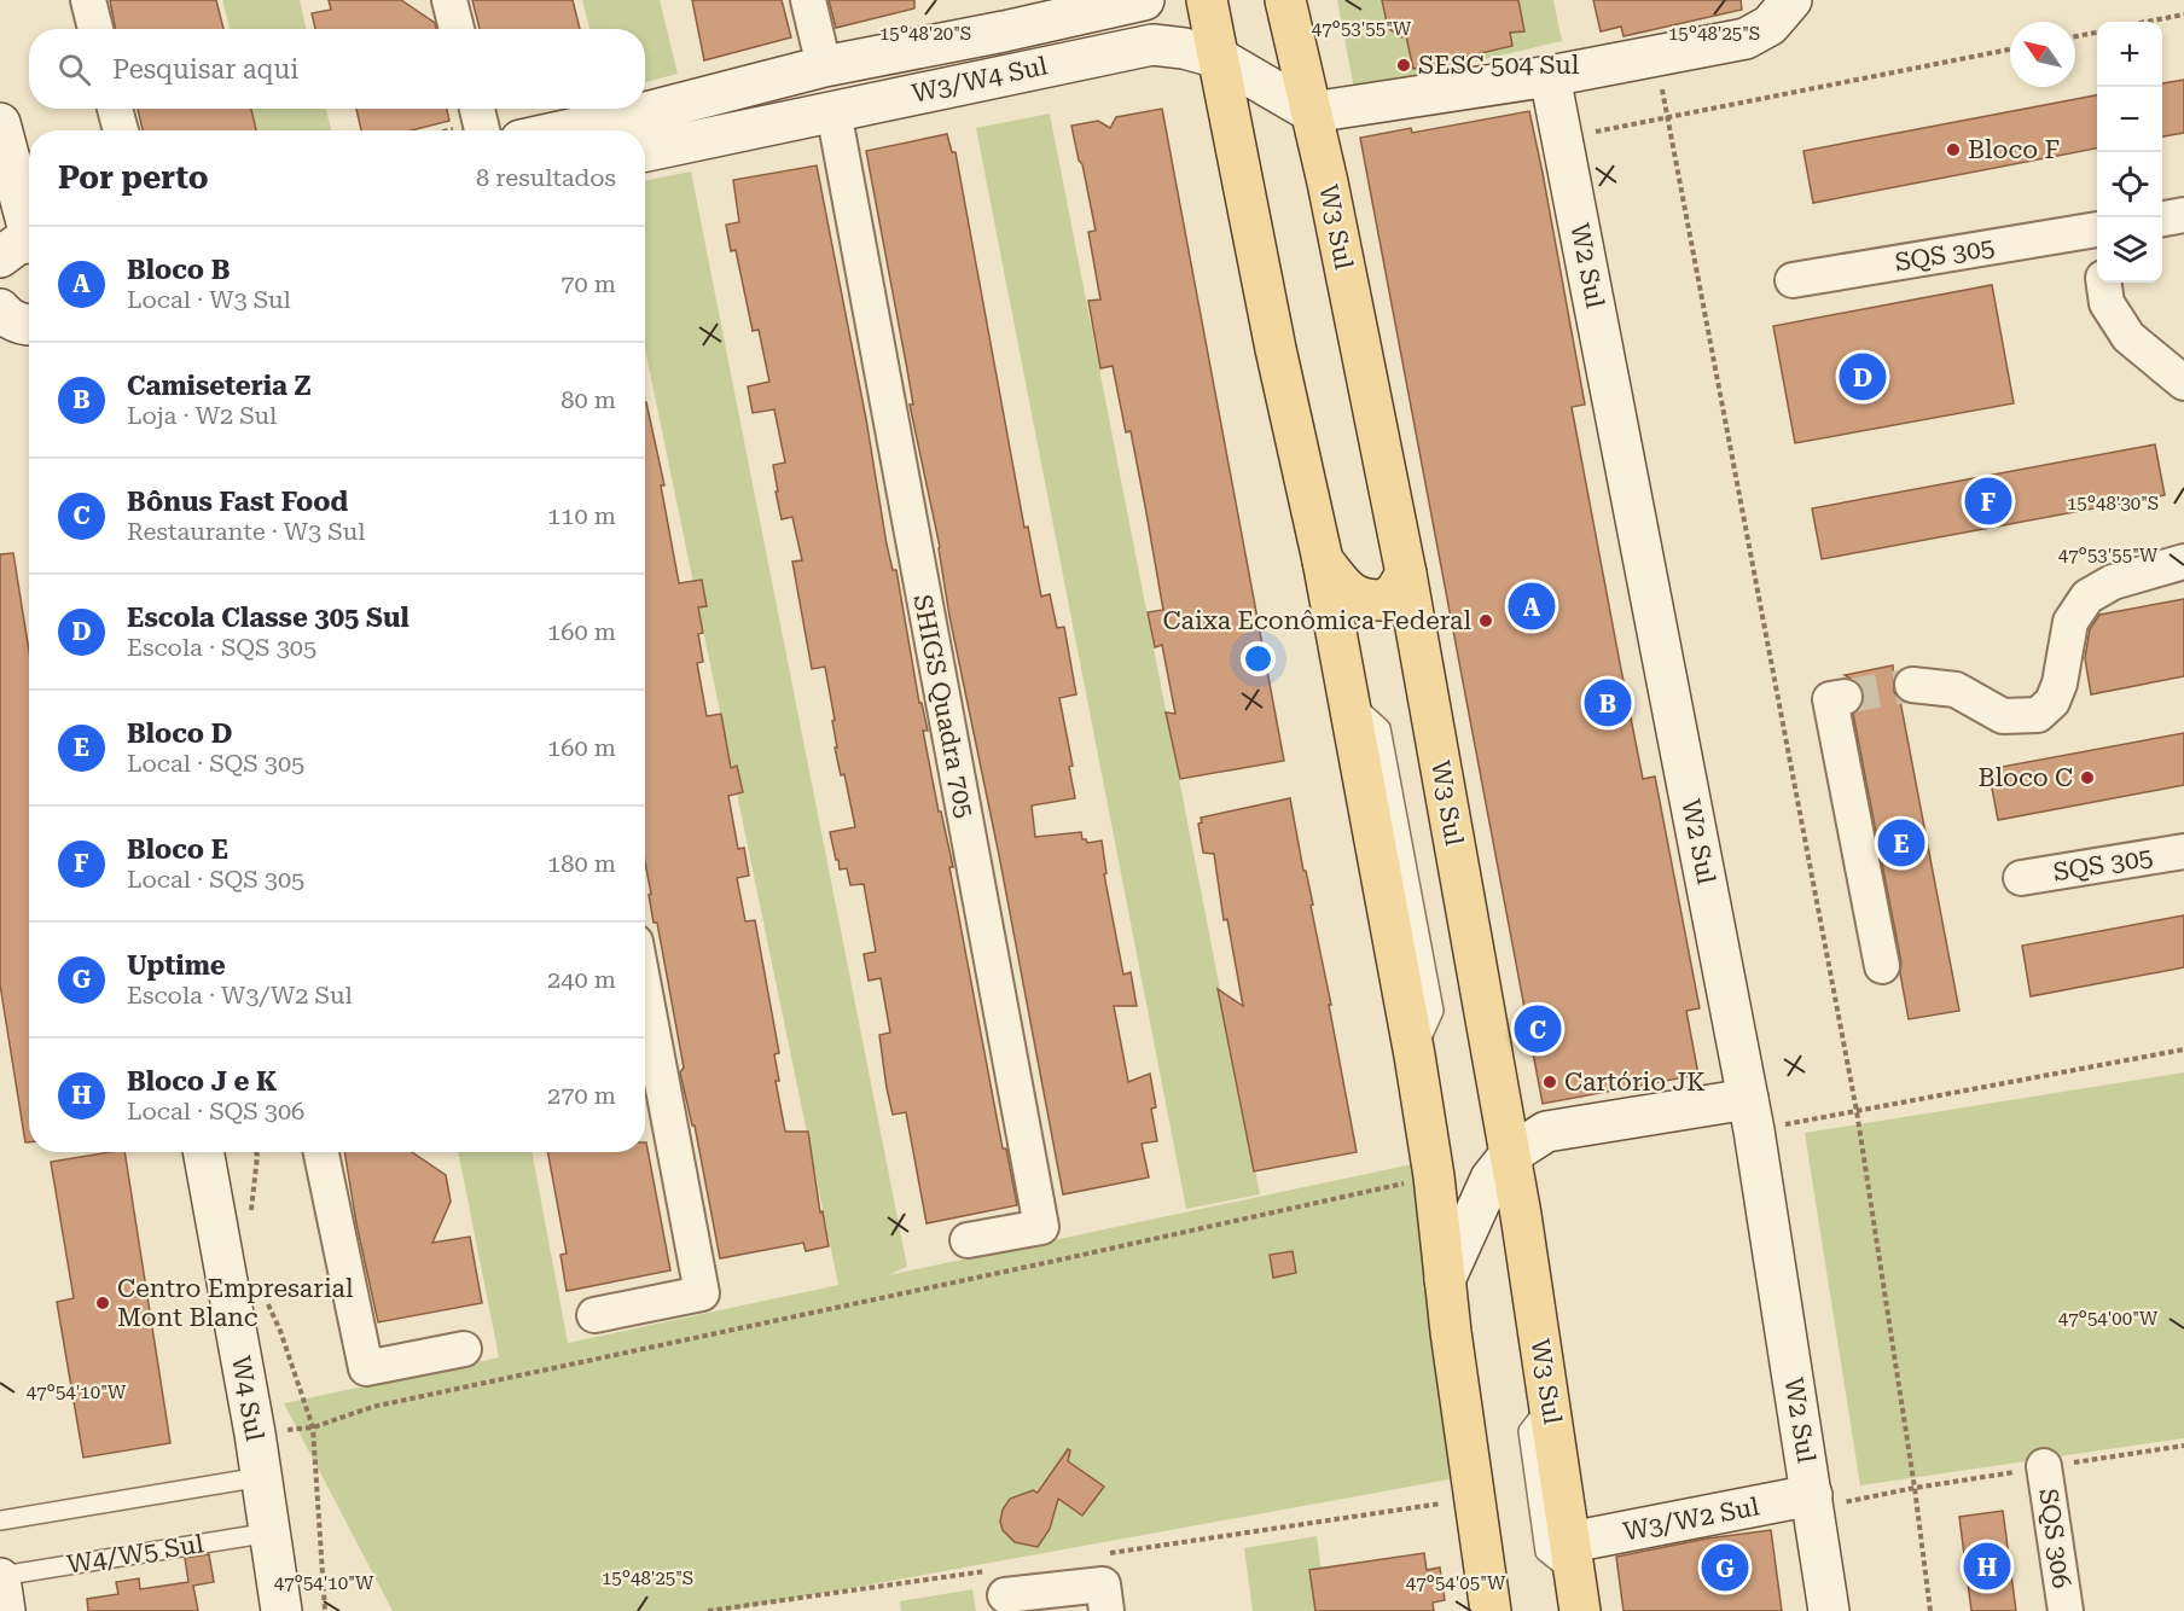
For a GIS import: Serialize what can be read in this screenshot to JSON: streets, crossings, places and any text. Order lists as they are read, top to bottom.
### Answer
{
  "streets": {
    "main road": ["W3 Sul"],
    "street": [
      "W3/W4 Sul",
      "SQS 305",
      "W2 Sul",
      "SHIGS Quadra 705",
      "W4 Sul",
      "W3/W2 Sul",
      "SQS 306"
    ],
    "lane": ["W4/W5 Sul"]
  },
  "crossings": [
    ["W3/W4 Sul", "W3 Sul"],
    ["W3/W4 Sul", "SHIGS Quadra 705"],
    ["W3 Sul", "W3/W2 Sul"],
    ["W2 Sul", "W3/W2 Sul"],
    ["W4 Sul", "W4/W5 Sul"]
  ],
  "places": [
    "SESC 504 Sul",
    "Bloco F",
    "Caixa Econômica Federal",
    "Bloco C",
    "Cartório JK",
    "Centro Empresarial Mont Blanc"
  ],
  "north": "top left",
  "page": {
    "map_buttons": ["+", "−"],
    "search": "Pesquisar aqui",
    "heading": ["Por perto", "8 resultados"],
    "list": [
      {
        "mark": "A",
        "name": "Bloco B",
        "note": "Local · W3 Sul",
        "value": "70 m"
      },
      {
        "mark": "B",
        "name": "Camiseteria Z",
        "note": "Loja · W2 Sul",
        "value": "80 m"
      },
      {
        "mark": "C",
        "name": "Bônus Fast Food",
        "note": "Restaurante · W3 Sul",
        "value": "110 m"
      },
      {
        "mark": "D",
        "name": "Escola Classe 305 Sul",
        "note": "Escola · SQS 305",
        "value": "160 m"
      },
      {
        "mark": "E",
        "name": "Bloco D",
        "note": "Local · SQS 305",
        "value": "160 m"
      },
      {
        "mark": "F",
        "name": "Bloco E",
        "note": "Local · SQS 305",
        "value": "180 m"
      },
      {
        "mark": "G",
        "name": "Uptime",
        "note": "Escola · W3/W2 Sul",
        "value": "240 m"
      },
      {
        "mark": "H",
        "name": "Bloco J e K",
        "note": "Local · SQS 306",
        "value": "270 m"
      }
    ],
    "pins": [
      "D",
      "F",
      "A",
      "B",
      "E",
      "C",
      "H",
      "G"
    ]
  },
  "coordinates": [
    "47°53'55\"W",
    "15°48'20\"S",
    "15°48'25\"S",
    "15°48'30\"S",
    "47°54'00\"W",
    "47°54'10\"W",
    "47°54'05\"W"
  ]
}
